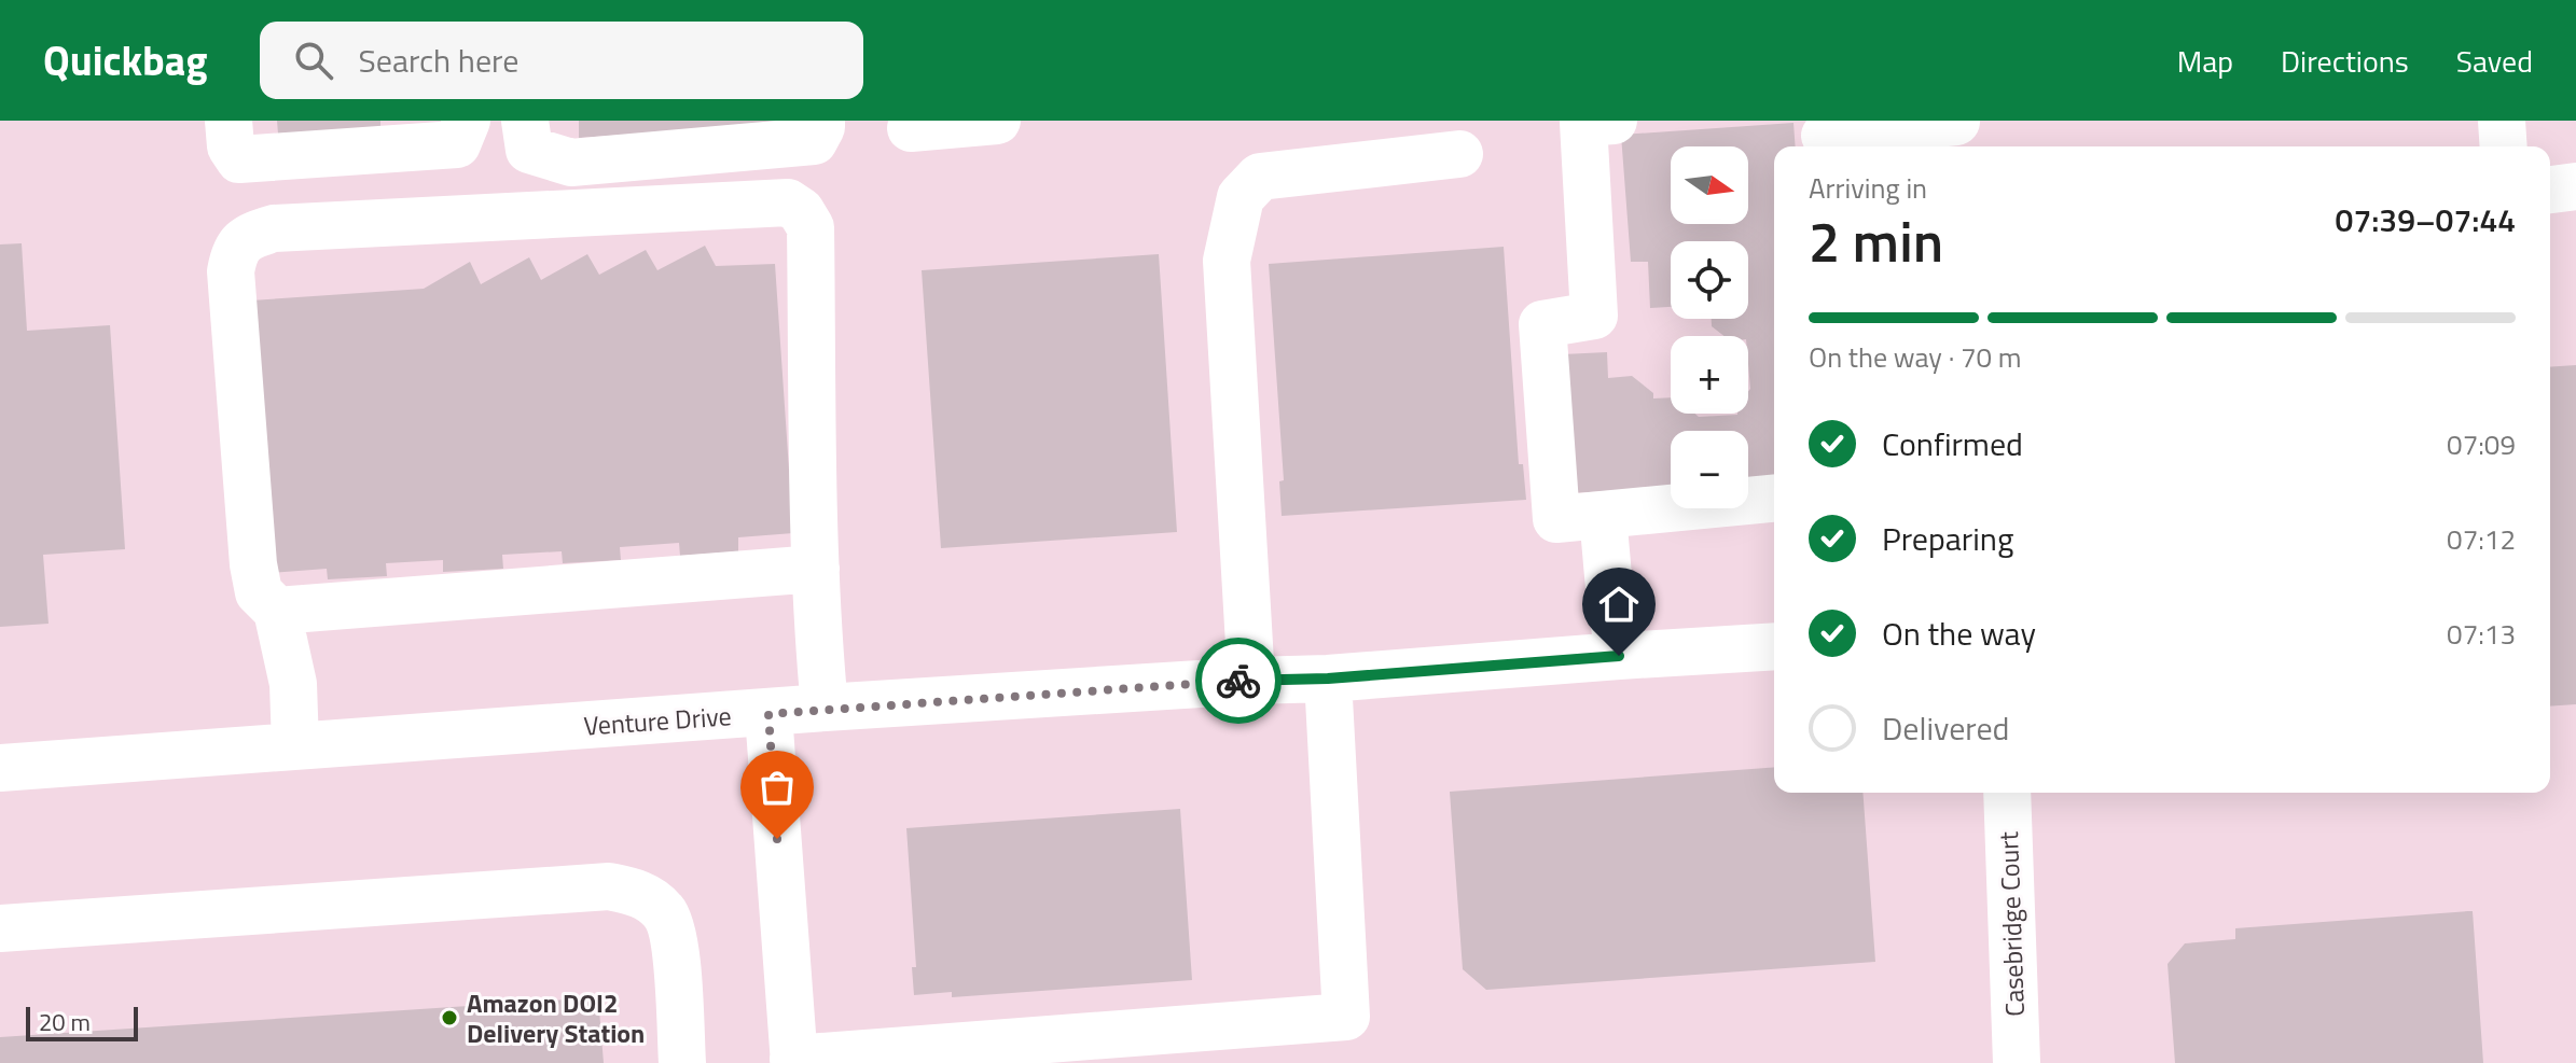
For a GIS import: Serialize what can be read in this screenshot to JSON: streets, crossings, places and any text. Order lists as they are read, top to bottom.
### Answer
{
  "streets": {
    "street": ["Venture Drive", "Casebridge Court"]
  },
  "places": ["Amazon DOI2 Delivery Station"],
  "scale_bar": "20 m",
  "north": "right",
  "page": {
    "header": "Quickbag",
    "search": "Search here",
    "nav": ["Map", "Directions", "Saved"],
    "map_buttons": ["+", "−"],
    "heading": ["2 min", "Arriving in", "07:39–07:44"],
    "bar": "On the way · 70 m",
    "list": [
      ["Confirmed", "07:09"],
      ["Preparing", "07:12"],
      ["On the way", "07:13"],
      "Delivered"
    ],
    "scale": "20 m"
  }
}
